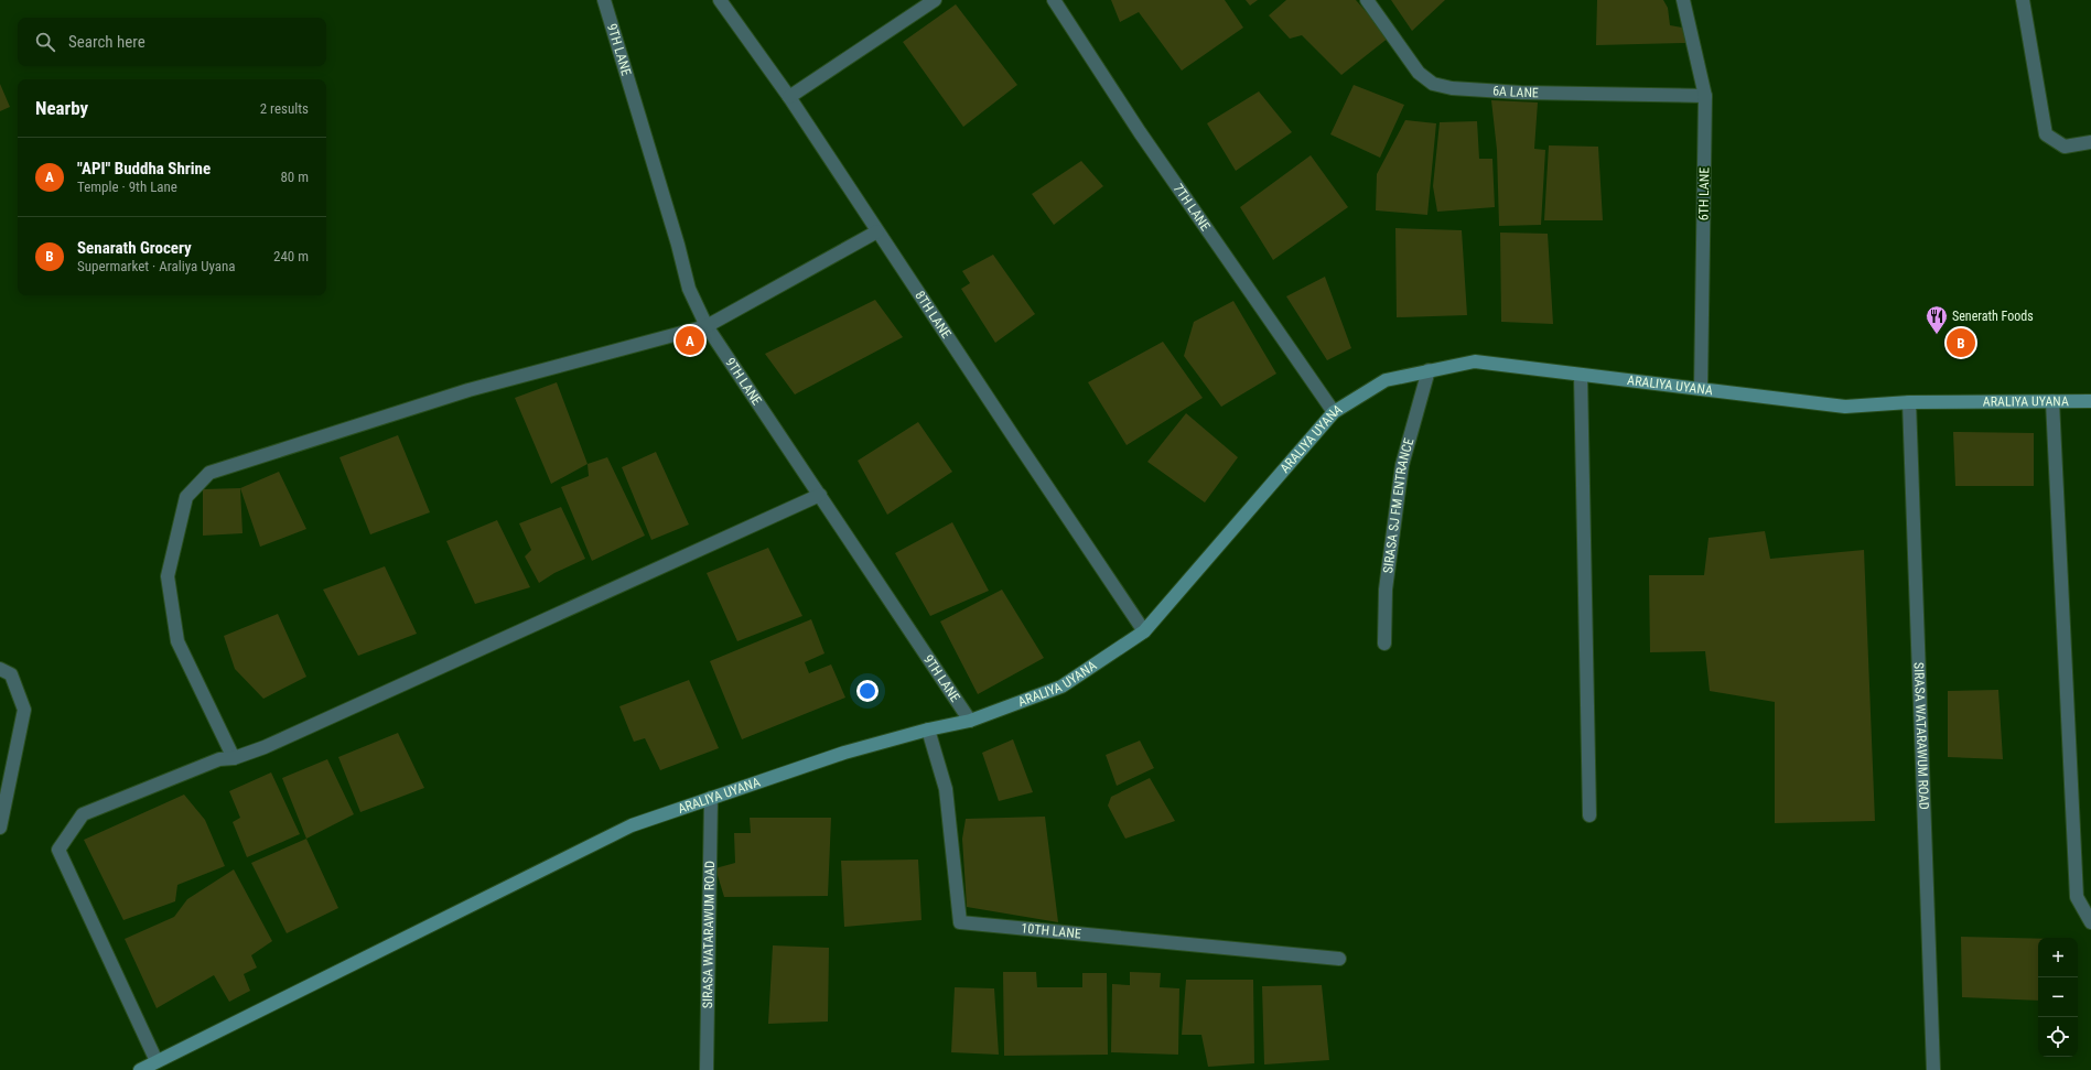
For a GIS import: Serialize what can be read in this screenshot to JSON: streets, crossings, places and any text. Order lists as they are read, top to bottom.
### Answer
{
  "streets": {
    "street": [
      "9TH LANE",
      "6A LANE",
      "6TH LANE",
      "7TH LANE",
      "8TH LANE",
      "ARALIYA UYANA",
      "SIRASA SJ FM ENTRANCE",
      "SIRASA WATARAWUM ROAD",
      "10TH LANE"
    ]
  },
  "crossings": [
    ["9TH LANE", "ARALIYA UYANA"],
    ["6A LANE", "6TH LANE"],
    ["6TH LANE", "ARALIYA UYANA"],
    ["7TH LANE", "ARALIYA UYANA"],
    ["8TH LANE", "ARALIYA UYANA"],
    ["ARALIYA UYANA", "SIRASA SJ FM ENTRANCE"],
    ["ARALIYA UYANA", "SIRASA WATARAWUM ROAD"],
    ["ARALIYA UYANA", "10TH LANE"]
  ],
  "places": {
    "restaurant": ["Senerath Foods"]
  },
  "page": {
    "search": "Search here",
    "heading": ["Nearby", "2 results"],
    "list": [
      {
        "mark": "A",
        "name": "\"API\" Buddha Shrine",
        "note": "Temple · 9th Lane",
        "value": "80 m"
      },
      {
        "mark": "B",
        "name": "Senarath Grocery",
        "note": "Supermarket · Araliya Uyana",
        "value": "240 m"
      }
    ],
    "pins": ["A", "B"],
    "map_buttons": ["+", "−"]
  }
}
